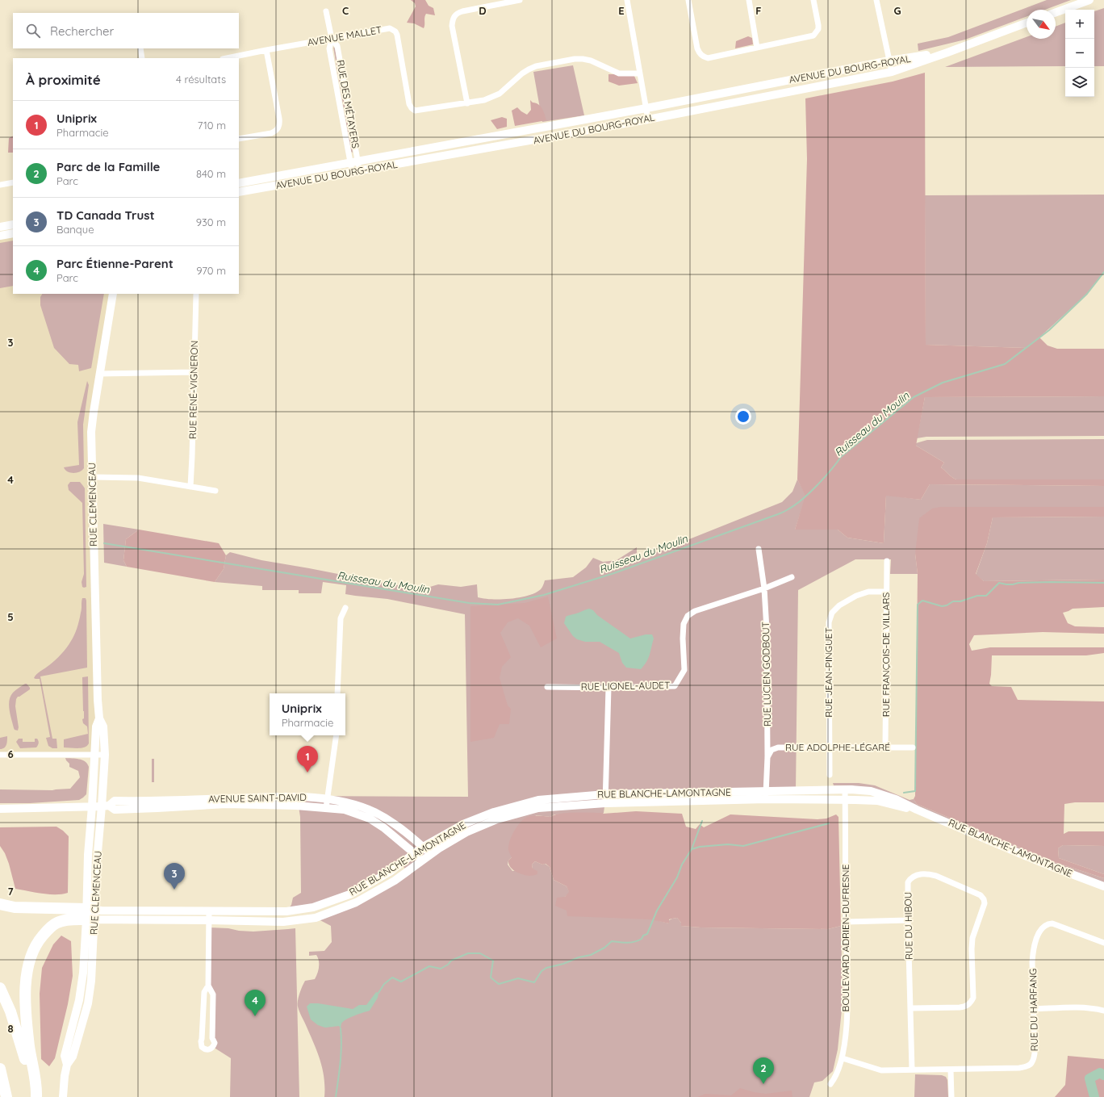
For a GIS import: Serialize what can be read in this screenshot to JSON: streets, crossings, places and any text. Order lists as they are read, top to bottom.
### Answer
{
  "streets": {
    "street": [
      "AVENUE MALLET",
      "AVENUE DU BOURG-ROYAL",
      "RUE DES MÉTAYERS",
      "RUE RENÉ-VIGNERON",
      "RUE CLEMENCEAU",
      "RUE FRANÇOIS-DE VILLARS",
      "RUE JEAN-PINGUET",
      "RUE LUCIEN GODBOUT",
      "RUE LIONEL-AUDET",
      "RUE ADOLPHE-LÉGARÉ",
      "RUE BLANCHE-LAMONTAGNE",
      "AVENUE SAINT-DAVID",
      "RUE DU HIBOU",
      "BOULEVARD ADRIEN-DUFRESNE",
      "RUE DU HARFANG"
    ]
  },
  "crossings": [
    ["AVENUE MALLET", "RUE DES MÉTAYERS"],
    ["AVENUE DU BOURG-ROYAL", "RUE DES MÉTAYERS"],
    ["RUE CLEMENCEAU", "RUE BLANCHE-LAMONTAGNE"],
    ["RUE CLEMENCEAU", "AVENUE SAINT-DAVID"],
    ["RUE FRANÇOIS-DE VILLARS", "RUE JEAN-PINGUET"],
    ["RUE FRANÇOIS-DE VILLARS", "RUE ADOLPHE-LÉGARÉ"],
    ["RUE JEAN-PINGUET", "RUE ADOLPHE-LÉGARÉ"],
    ["RUE LUCIEN GODBOUT", "RUE LIONEL-AUDET"],
    ["RUE LUCIEN GODBOUT", "RUE ADOLPHE-LÉGARÉ"],
    ["RUE LUCIEN GODBOUT", "RUE BLANCHE-LAMONTAGNE"],
    ["RUE BLANCHE-LAMONTAGNE", "AVENUE SAINT-DAVID"],
    ["RUE BLANCHE-LAMONTAGNE", "BOULEVARD ADRIEN-DUFRESNE"],
    ["RUE DU HIBOU", "RUE DU HARFANG"],
    ["BOULEVARD ADRIEN-DUFRESNE", "RUE DU HARFANG"]
  ],
  "water": ["Ruisseau du Moulin"],
  "north": "bottom right",
  "page": {
    "map_buttons": ["+", "−"],
    "search": "Rechercher",
    "heading": ["À proximité", "4 résultats"],
    "list": [
      {
        "mark": "1",
        "name": "Uniprix",
        "note": "Pharmacie",
        "value": "710 m"
      },
      {
        "mark": "2",
        "name": "Parc de la Famille",
        "note": "Parc",
        "value": "840 m"
      },
      {
        "mark": "3",
        "name": "TD Canada Trust",
        "note": "Banque",
        "value": "930 m"
      },
      {
        "mark": "4",
        "name": "Parc Étienne-Parent",
        "note": "Parc",
        "value": "970 m"
      }
    ],
    "popup": ["Uniprix", "Pharmacie"],
    "pins": [
      "1",
      "3",
      "4",
      "2"
    ]
  },
  "grid": {
    "columns": [
      "C",
      "D",
      "E",
      "F",
      "G"
    ],
    "rows": [
      "3",
      "4",
      "5",
      "6",
      "7",
      "8"
    ]
  }
}
